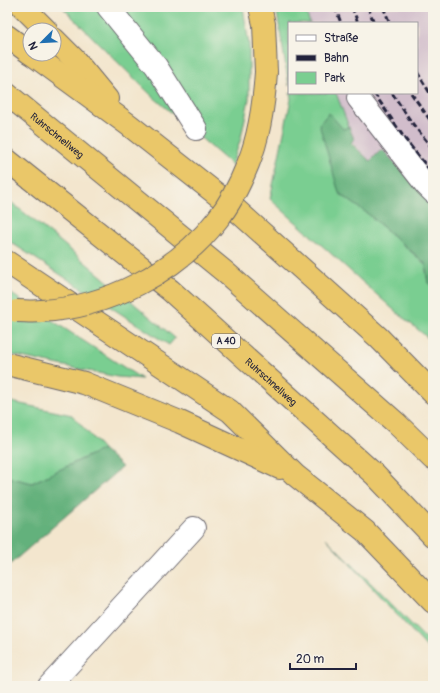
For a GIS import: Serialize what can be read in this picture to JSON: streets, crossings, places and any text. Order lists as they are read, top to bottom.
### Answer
{
  "streets": {
    "highway": ["Ruhrschnellweg", "A 40"]
  },
  "legend": ["Straße", "Bahn", "Park"],
  "scale_bar": "20 m",
  "north": "bottom left"
}
